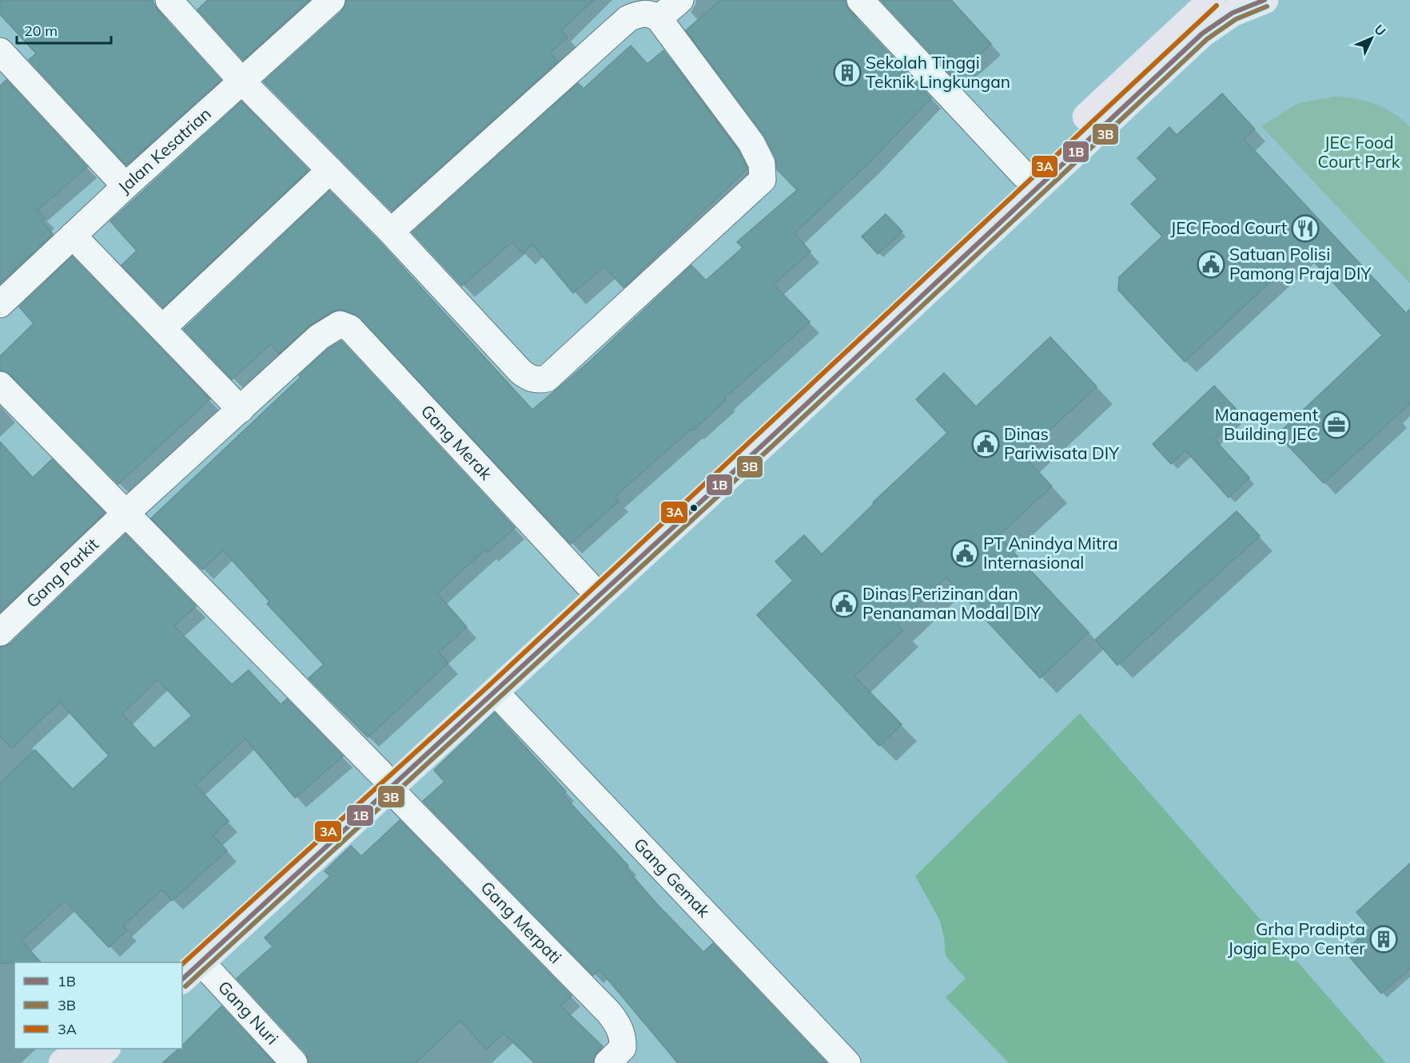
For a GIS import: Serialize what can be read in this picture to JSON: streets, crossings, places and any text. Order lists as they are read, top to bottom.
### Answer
{
  "streets": {
    "street": [
      "Jalan Kesatrian",
      "Gang Merak",
      "Gang Parkit",
      "Gang Gemak",
      "Gang Merpati",
      "Gang Nuri"
    ]
  },
  "crossings": [
    ["Gang Merak", "Gang Parkit"],
    ["Gang Parkit", "Gang Merpati"]
  ],
  "parks": ["JEC Food Court Park"],
  "places": {
    "building": ["Sekolah Tinggi Teknik Lingkungan", "Grha Pradipta Jogja Expo Center"],
    "restaurant": ["JEC Food Court"],
    "public building": [
      "Satuan Polisi Pamong Praja DIY",
      "Dinas Pariwisata DIY",
      "PT Anindya Mitra Internasional",
      "Dinas Perizinan dan Penanaman Modal DIY"
    ],
    "office": ["Management Building JEC"]
  },
  "lines": ["transit line 1B", "transit line 3A", "transit line 3B"],
  "legend": ["1B", "3B", "3A"],
  "scale_bar": "20 m",
  "north": "top right"
}
